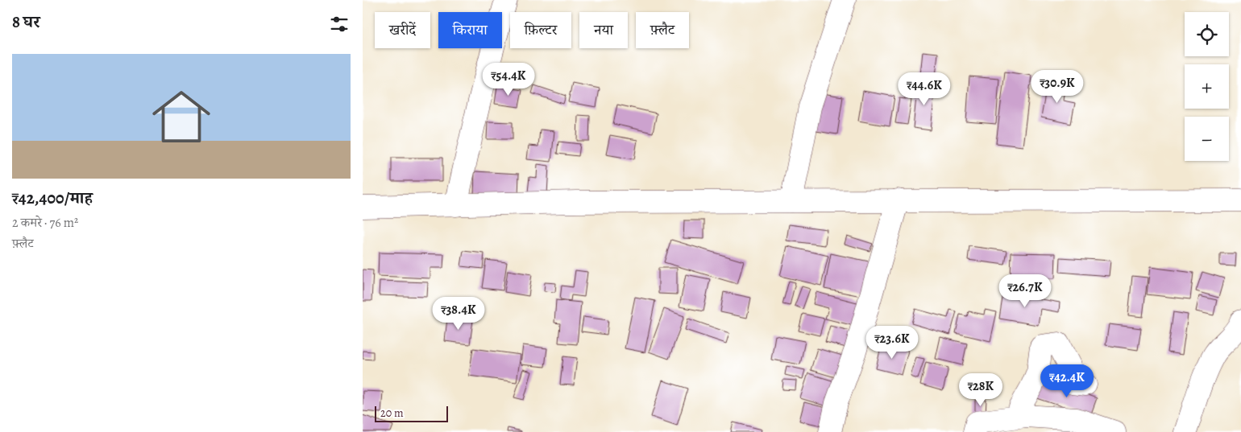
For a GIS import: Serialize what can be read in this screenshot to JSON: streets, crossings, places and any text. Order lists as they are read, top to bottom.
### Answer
{
  "scale_bar": "20 m",
  "page": {
    "heading": "8 घर",
    "map_buttons": ["+", "−"],
    "chip": [
      "खरीदें",
      "किराया",
      "फ़िल्टर",
      "नया",
      "फ़्लैट"
    ],
    "list": [
      {
        "name": "₹42,400/माह",
        "note": "2 कमरे · 76 m² · फ़्लैट"
      }
    ],
    "price": [
      "₹54.4K",
      "₹30.9K",
      "₹44.6K",
      "₹26.7K",
      "₹38.4K",
      "₹23.6K",
      "₹42.4K",
      "₹28K"
    ],
    "scale": "20 m"
  }
}
